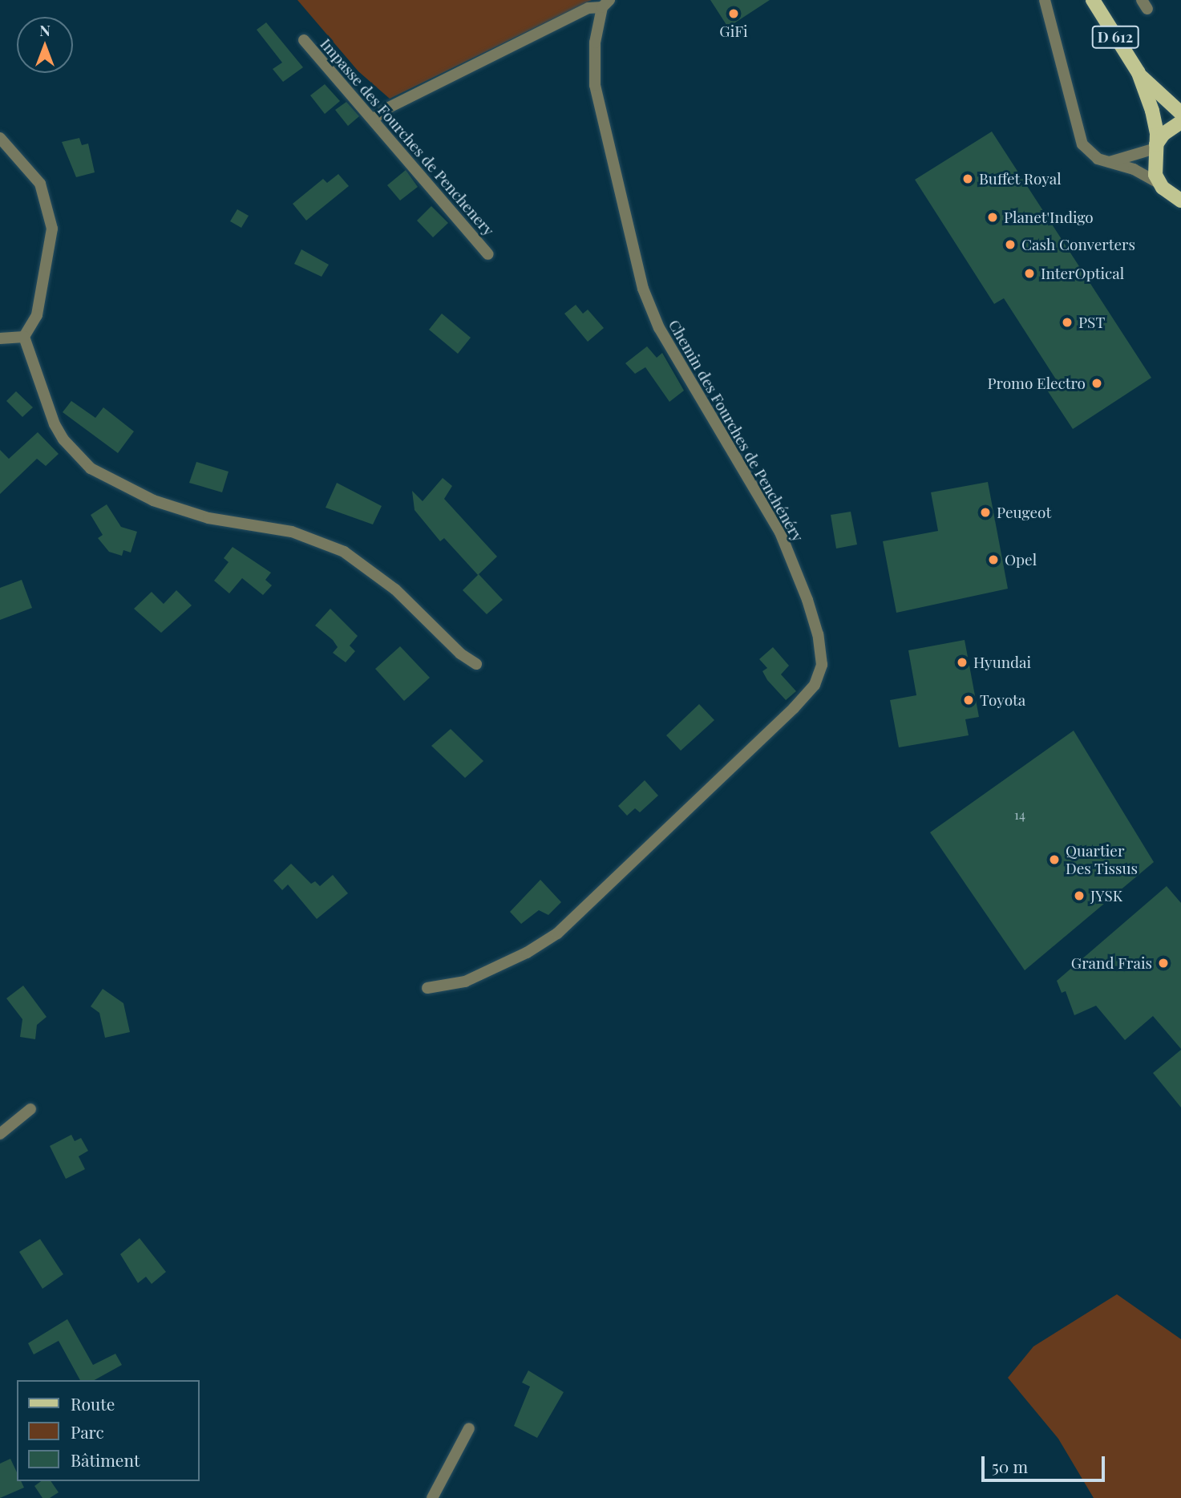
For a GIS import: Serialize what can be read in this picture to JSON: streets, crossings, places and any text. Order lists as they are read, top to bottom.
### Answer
{
  "streets": {
    "main road": ["D 612"],
    "street": ["Impasse des Fourches de Penchenery", "Chemin des Fourches de Penchénéry"]
  },
  "places": [
    "GiFi",
    "Buffet Royal",
    "Planet'Indigo",
    "Cash Converters",
    "InterOptical",
    "PST",
    "Promo Electro",
    "Peugeot",
    "Opel",
    "Hyundai",
    "Toyota",
    "Quartier Des Tissus",
    "JYSK",
    "Grand Frais"
  ],
  "house_numbers": ["14"],
  "legend": ["Route", "Parc", "Bâtiment"],
  "scale_bar": "50 m",
  "north": "top"
}
